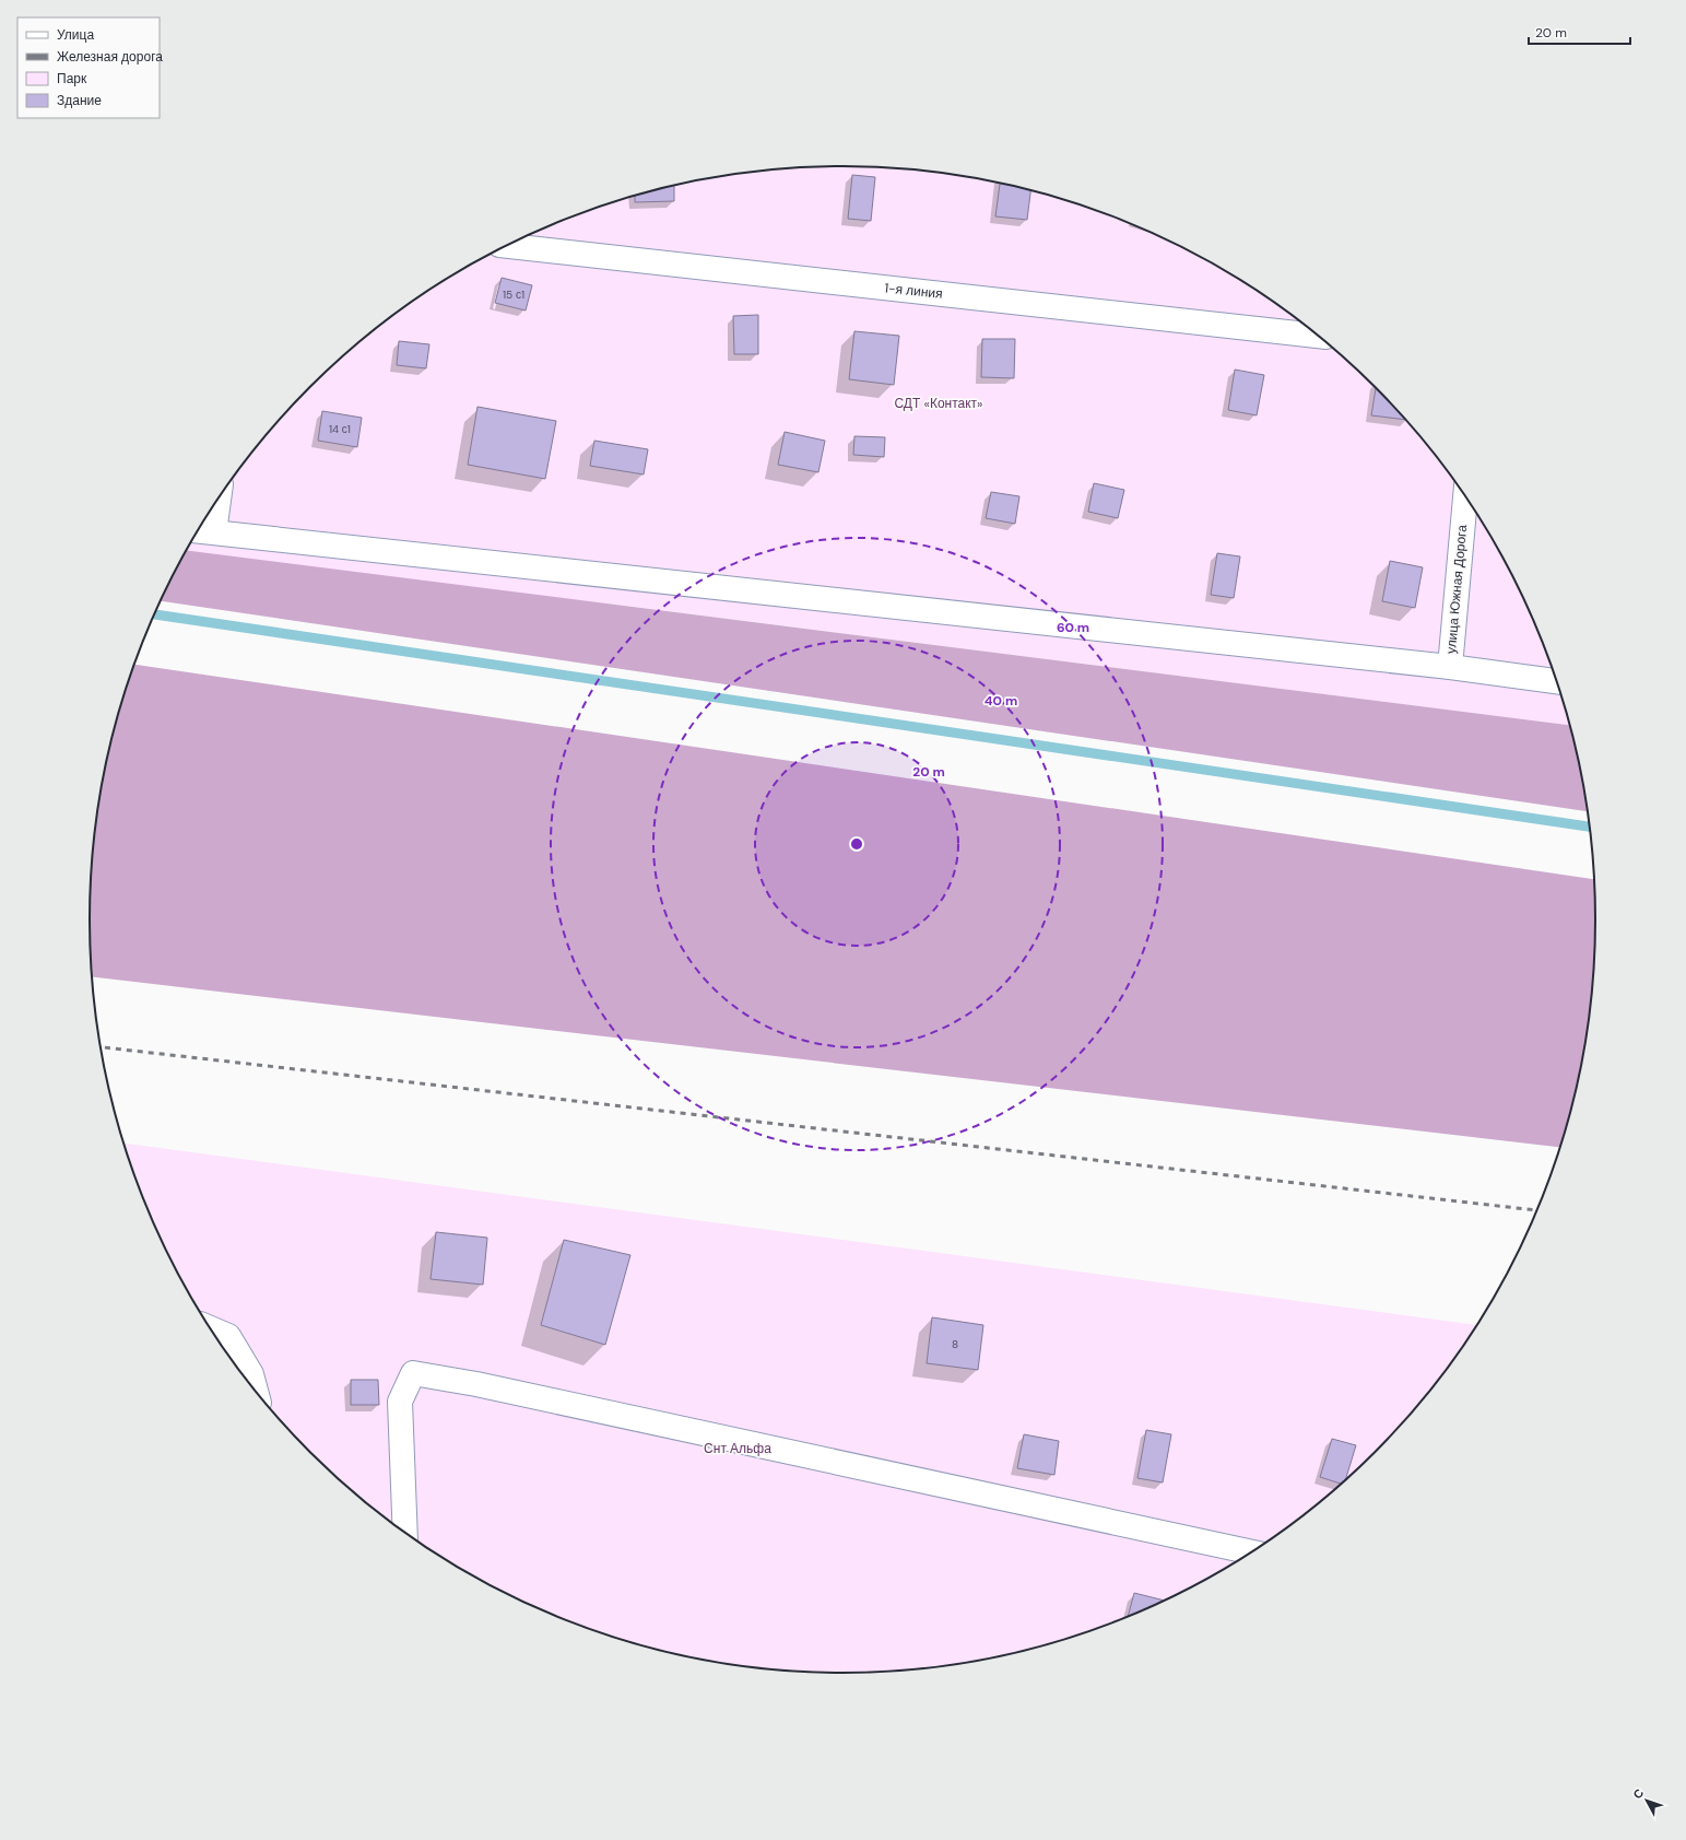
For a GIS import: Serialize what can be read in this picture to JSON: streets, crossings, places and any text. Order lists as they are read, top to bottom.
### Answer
{
  "streets": {
    "street": ["1-я линия", "улица Южная Дорога"]
  },
  "parks": ["СДТ «Контакт»", "Снт Альфа"],
  "house_numbers": ["15 с1", "14 с1", "8"],
  "legend": [
    "Улица",
    "Железная дорога",
    "Парк",
    "Здание"
  ],
  "scale_bar": "20 m",
  "north": "top left",
  "rings": ["60 m", "40 m", "20 m"]
}
